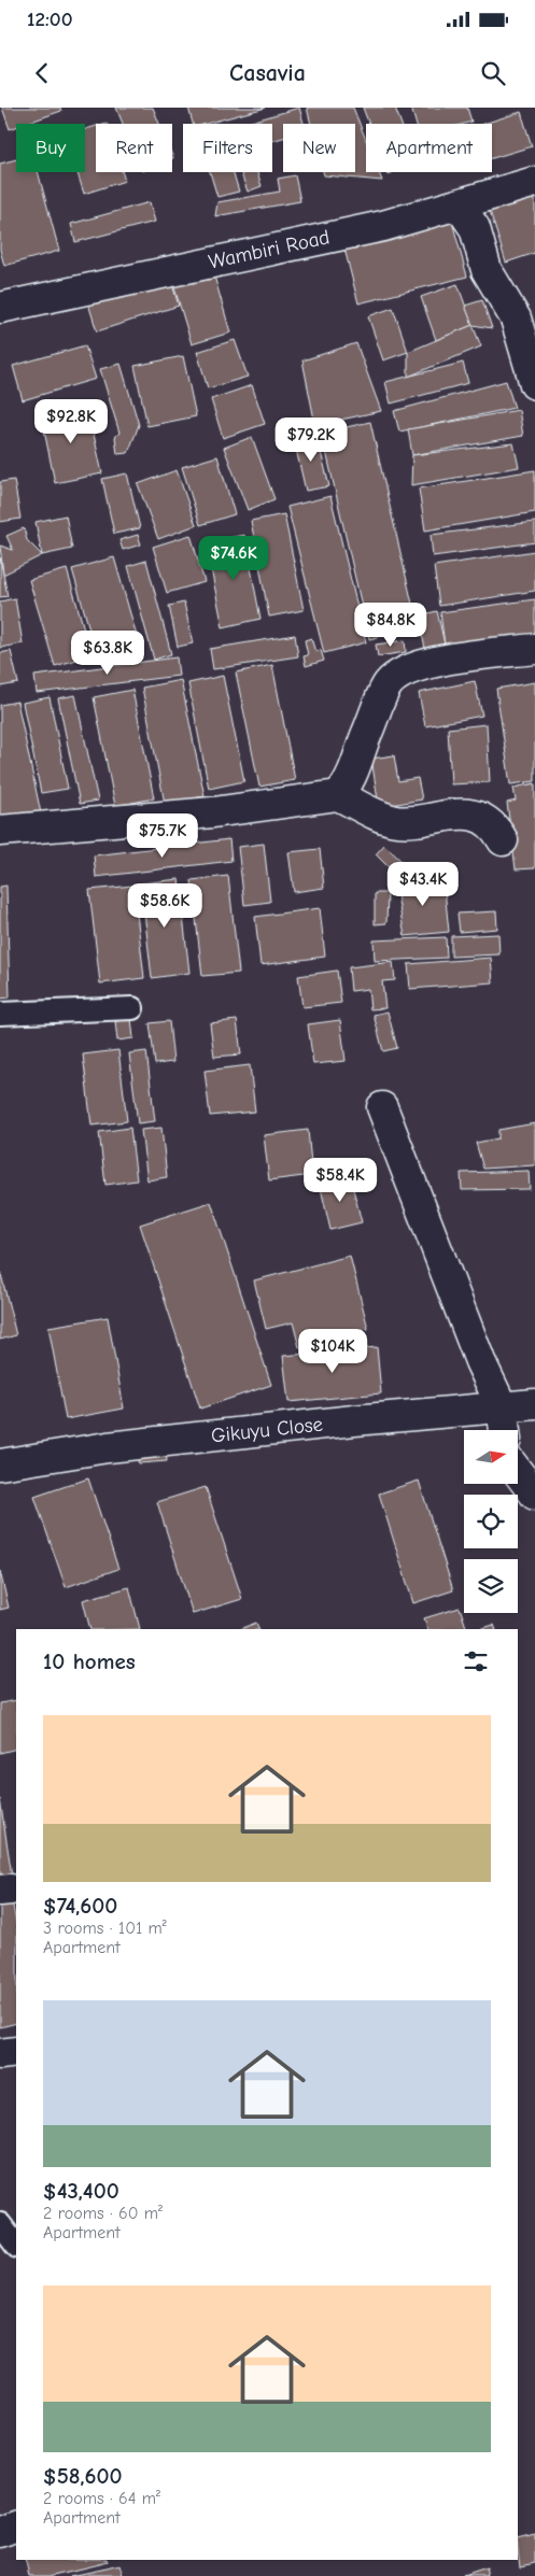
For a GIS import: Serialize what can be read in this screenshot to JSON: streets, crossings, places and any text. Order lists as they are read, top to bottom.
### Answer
{
  "streets": {
    "street": ["Wambiri Road", "Gikuyu Close"]
  },
  "north": "right",
  "page": {
    "status": "12:00",
    "header": "Casavia",
    "chip": [
      "Buy",
      "Rent",
      "Filters",
      "New",
      "Apartment"
    ],
    "price": [
      "$92.8K",
      "$79.2K",
      "$74.6K",
      "$84.8K",
      "$63.8K",
      "$75.7K",
      "$43.4K",
      "$58.6K",
      "$58.4K",
      "$104K"
    ],
    "heading": "10 homes",
    "list": [
      {
        "name": "$74,600",
        "note": "3 rooms · 101 m² · Apartment"
      },
      {
        "name": "$43,400",
        "note": "2 rooms · 60 m² · Apartment"
      },
      {
        "name": "$58,600",
        "note": "2 rooms · 64 m² · Apartment"
      }
    ]
  }
}
